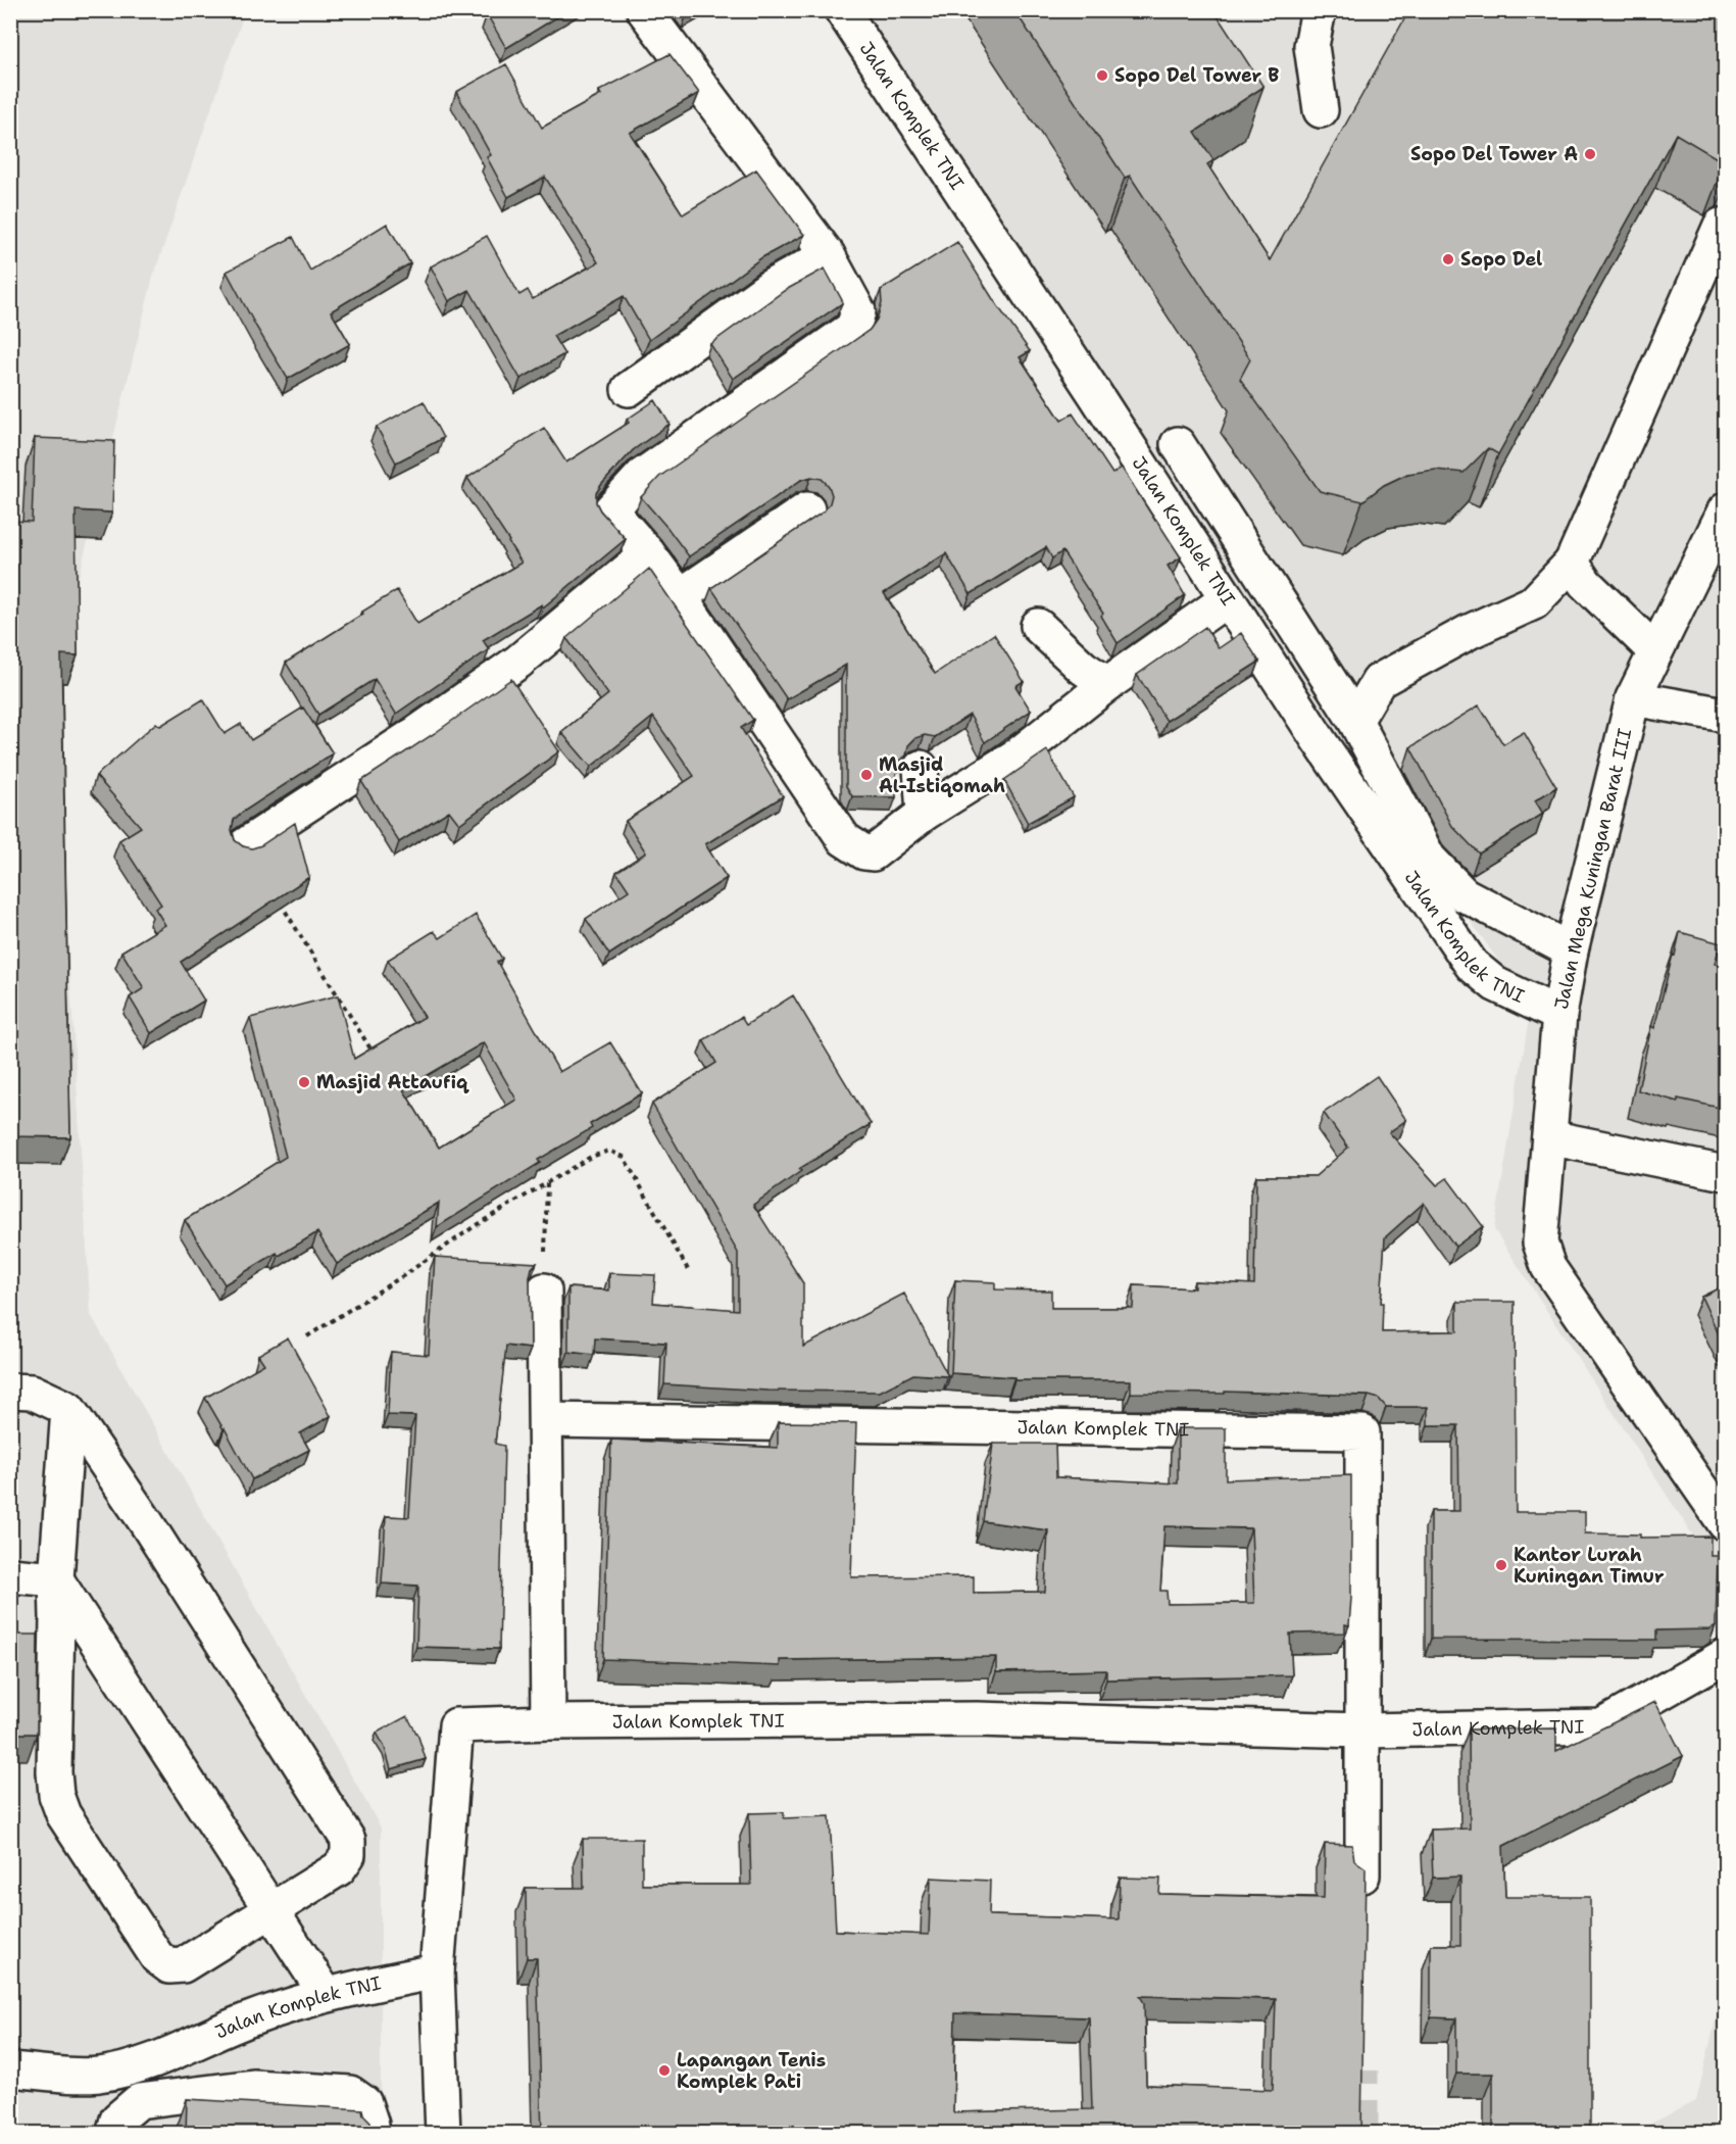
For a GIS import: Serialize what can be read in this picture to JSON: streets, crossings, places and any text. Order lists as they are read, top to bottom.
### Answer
{
  "streets": {
    "street": ["Jalan Komplek TNI", "Jalan Mega Kuningan Barat III"]
  },
  "crossings": [
    ["Jalan Komplek TNI", "Jalan Mega Kuningan Barat III"]
  ],
  "places": [
    "Sopo Del Tower B",
    "Sopo Del Tower A",
    "Sopo Del",
    "Masjid Al-Istiqomah",
    "Masjid Attaufiq",
    "Kantor Lurah Kuningan Timur",
    "Lapangan Tenis Komplek Pati"
  ]
}
